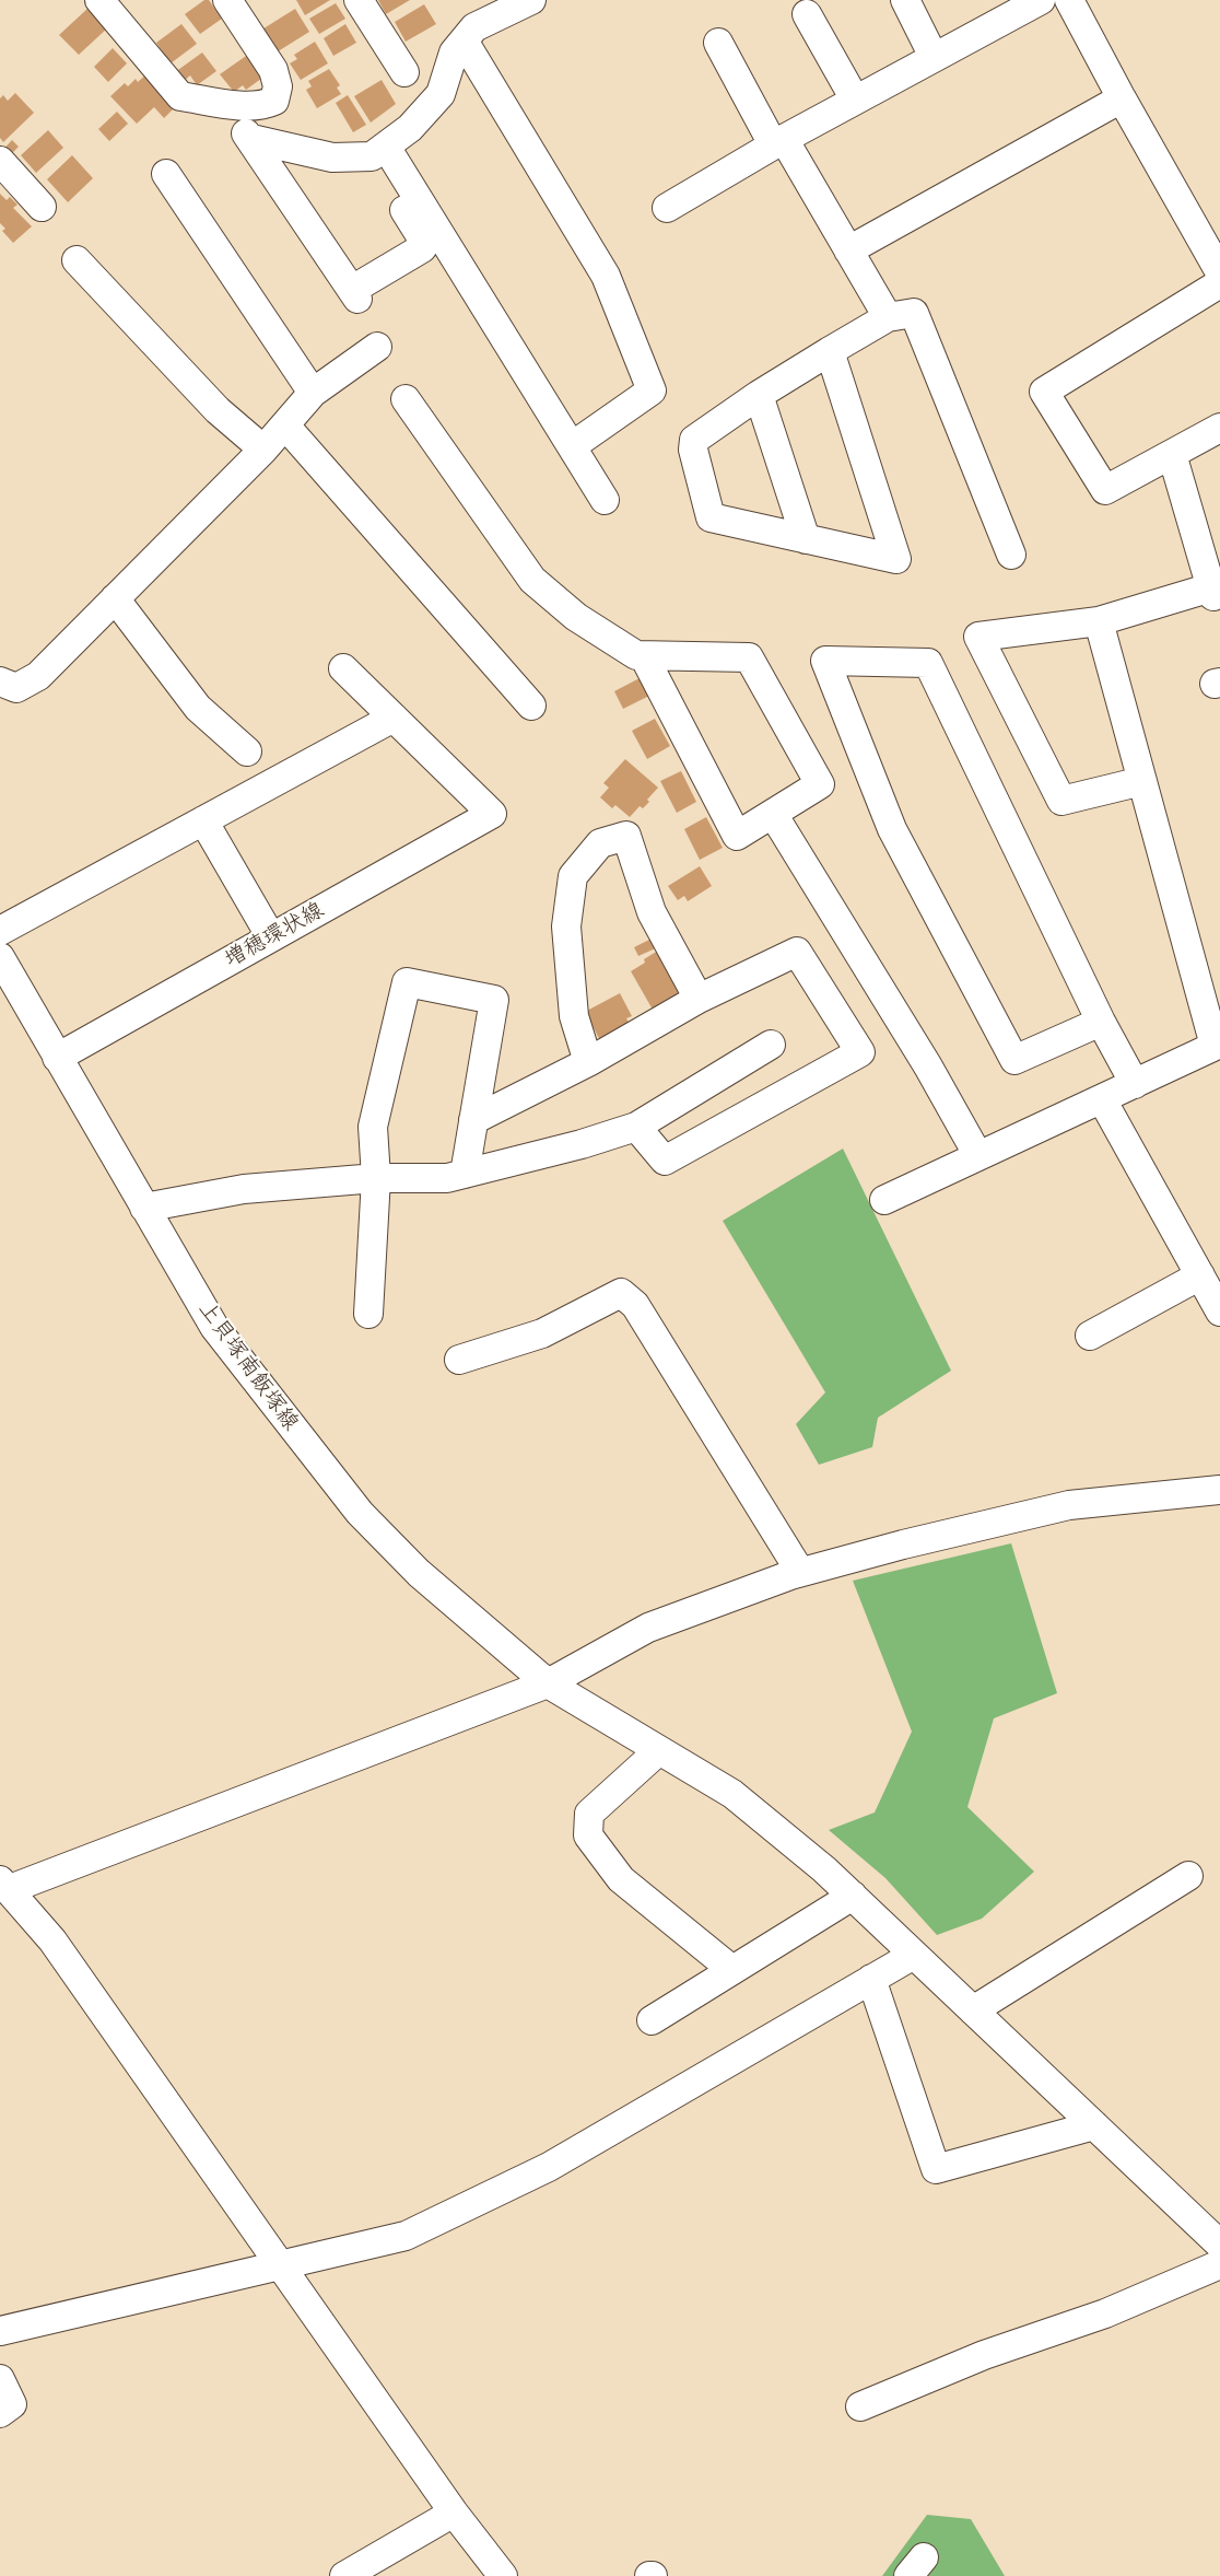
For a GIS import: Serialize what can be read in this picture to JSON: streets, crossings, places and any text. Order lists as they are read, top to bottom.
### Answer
{
  "streets": {
    "street": ["増穂環状線", "上貝塚南飯塚線"]
  },
  "crossings": [
    ["増穂環状線", "上貝塚南飯塚線"]
  ]
}
